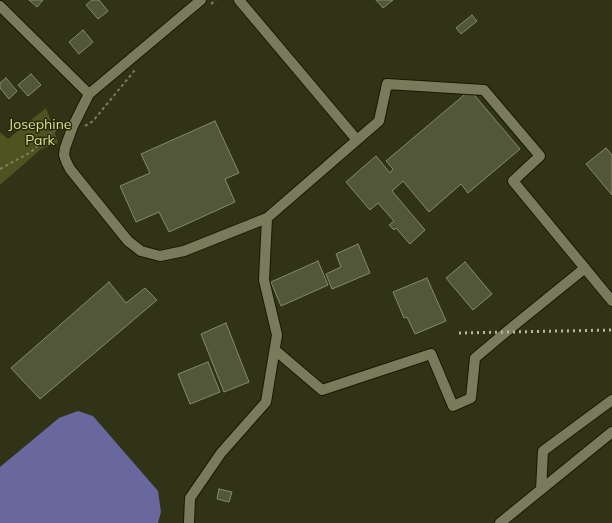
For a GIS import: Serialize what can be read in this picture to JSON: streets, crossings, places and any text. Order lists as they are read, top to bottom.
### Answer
{
  "parks": ["Josephine Park"]
}
